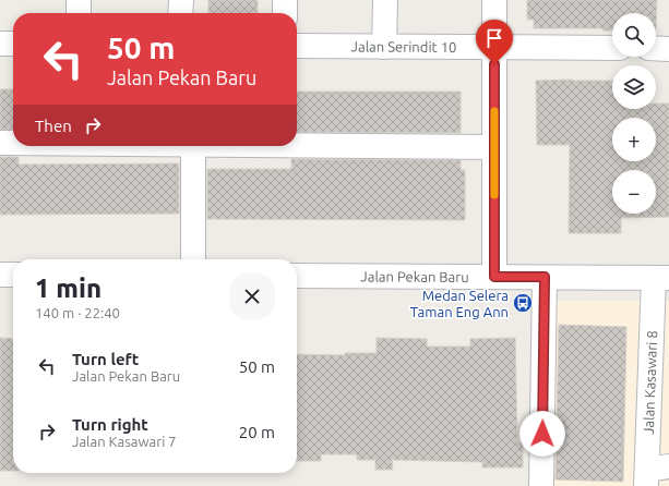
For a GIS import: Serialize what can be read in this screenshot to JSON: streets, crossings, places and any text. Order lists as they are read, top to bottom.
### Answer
{
  "streets": {
    "street": ["Jalan Serindit 10", "Jalan Pekan Baru", "Jalan Kasawari 8"]
  },
  "crossings": [
    ["Jalan Pekan Baru", "Jalan Kasawari 8"]
  ],
  "places": {
    "bus stop": ["Medan Selera Taman Eng Ann"]
  },
  "page": {
    "map_buttons": ["+", "−"],
    "turn": ["50 m", "Jalan Pekan Baru"],
    "then": "Then",
    "heading": ["1 min", "140 m · 22:40"],
    "list": [
      {
        "name": "Turn left",
        "note": "Jalan Pekan Baru",
        "value": "50 m"
      },
      {
        "name": "Turn right",
        "note": "Jalan Kasawari 7",
        "value": "20 m"
      }
    ]
  }
}
